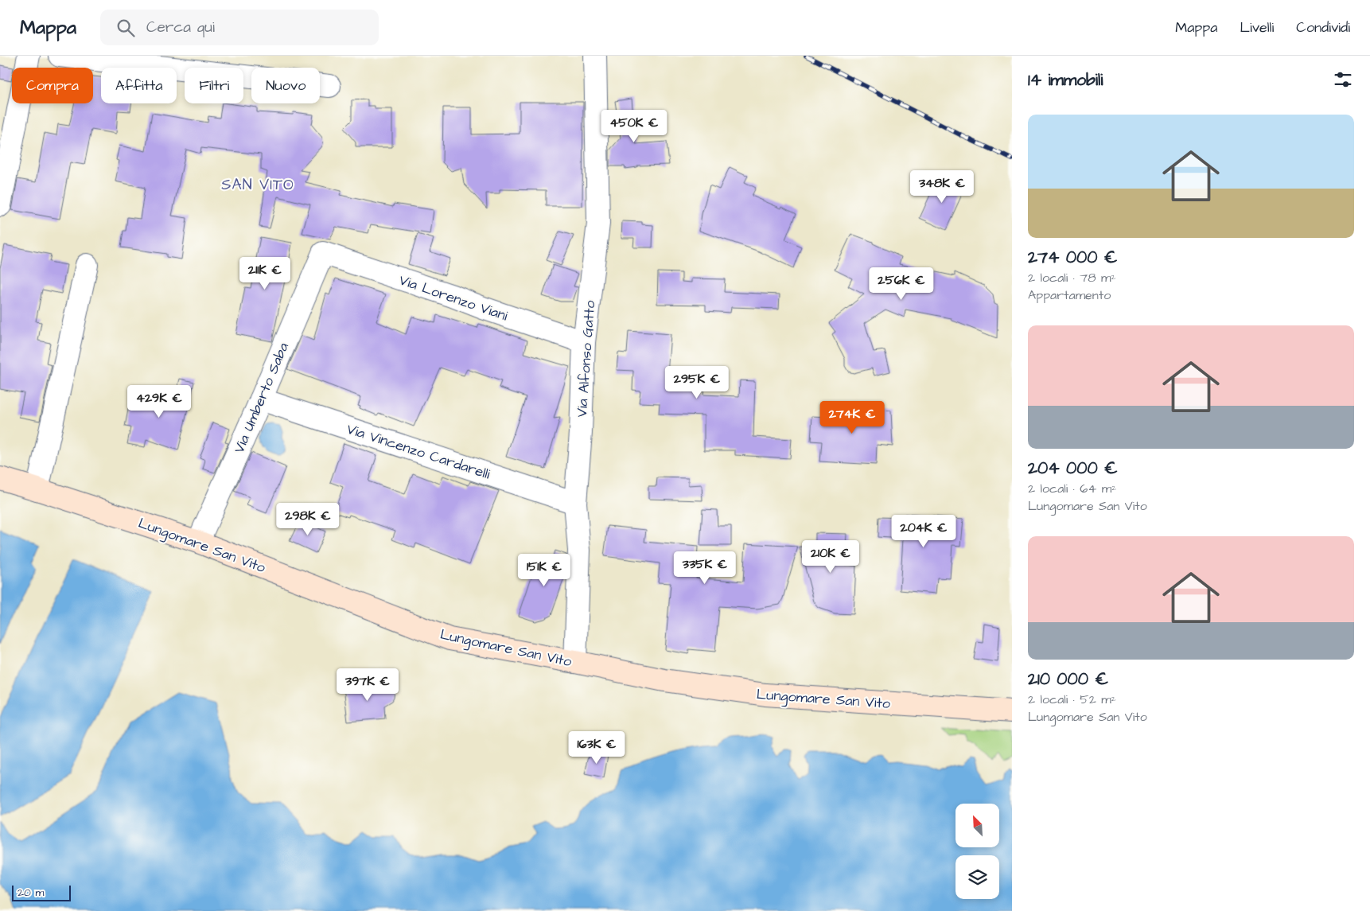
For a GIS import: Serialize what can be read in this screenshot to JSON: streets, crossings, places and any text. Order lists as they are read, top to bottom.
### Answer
{
  "streets": {
    "main road": ["Lungomare San Vito"],
    "street": [
      "Via Lorenzo Viani",
      "Via Alfonso Gatto",
      "Via Umberto Saba",
      "Via Vincenzo Cardarelli"
    ]
  },
  "crossings": [
    ["Via Lorenzo Viani", "Via Alfonso Gatto"],
    ["Via Lorenzo Viani", "Via Umberto Saba"],
    ["Via Alfonso Gatto", "Via Vincenzo Cardarelli"],
    ["Via Alfonso Gatto", "Lungomare San Vito"],
    ["Via Umberto Saba", "Via Vincenzo Cardarelli"],
    ["Via Umberto Saba", "Lungomare San Vito"]
  ],
  "districts": ["SAN VITO"],
  "scale_bar": "20 m",
  "north": "top left",
  "page": {
    "header": "Mappa",
    "search": "Cerca qui",
    "nav": ["Mappa", "Livelli", "Condividi"],
    "heading": "14 immobili",
    "chip": [
      "Compra",
      "Affitta",
      "Filtri",
      "Nuovo"
    ],
    "list": [
      {
        "name": "274 000 €",
        "note": "2 locali · 78 m² · Appartamento"
      },
      {
        "name": "204 000 €",
        "note": "2 locali · 64 m² · Lungomare San Vito"
      },
      {
        "name": "210 000 €",
        "note": "2 locali · 52 m² · Lungomare San Vito"
      }
    ],
    "price": [
      "450K €",
      "348K €",
      "211K €",
      "256K €",
      "295K €",
      "429K €",
      "274K €",
      "298K €",
      "204K €",
      "210K €",
      "335K €",
      "151K €",
      "397K €",
      "163K €"
    ],
    "scale": "20 m"
  }
}
